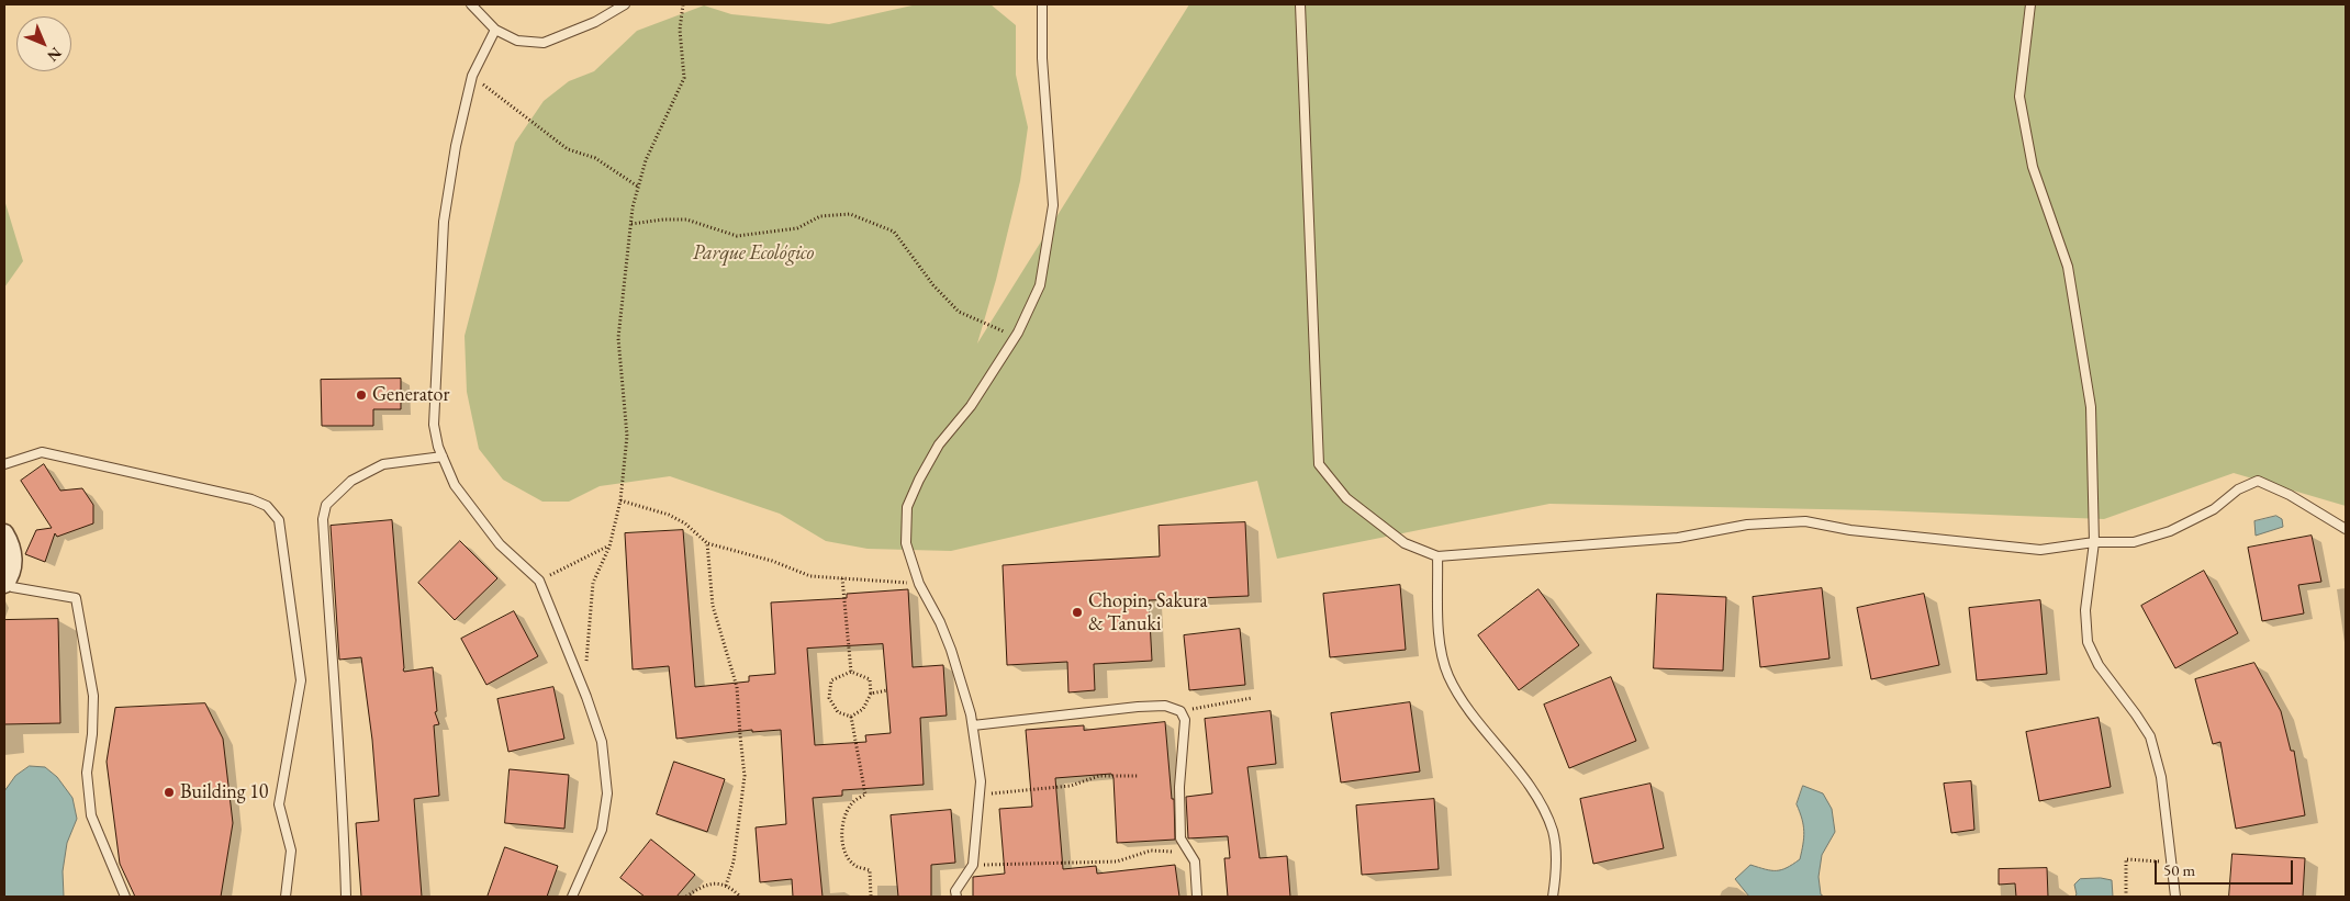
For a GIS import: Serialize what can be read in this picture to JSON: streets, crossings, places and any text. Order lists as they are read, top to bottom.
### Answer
{
  "parks": ["Parque Ecológico"],
  "places": ["Generator", "Chopin, Sakura & Tanuki", "Building 10"],
  "scale_bar": "50 m",
  "north": "bottom right"
}
